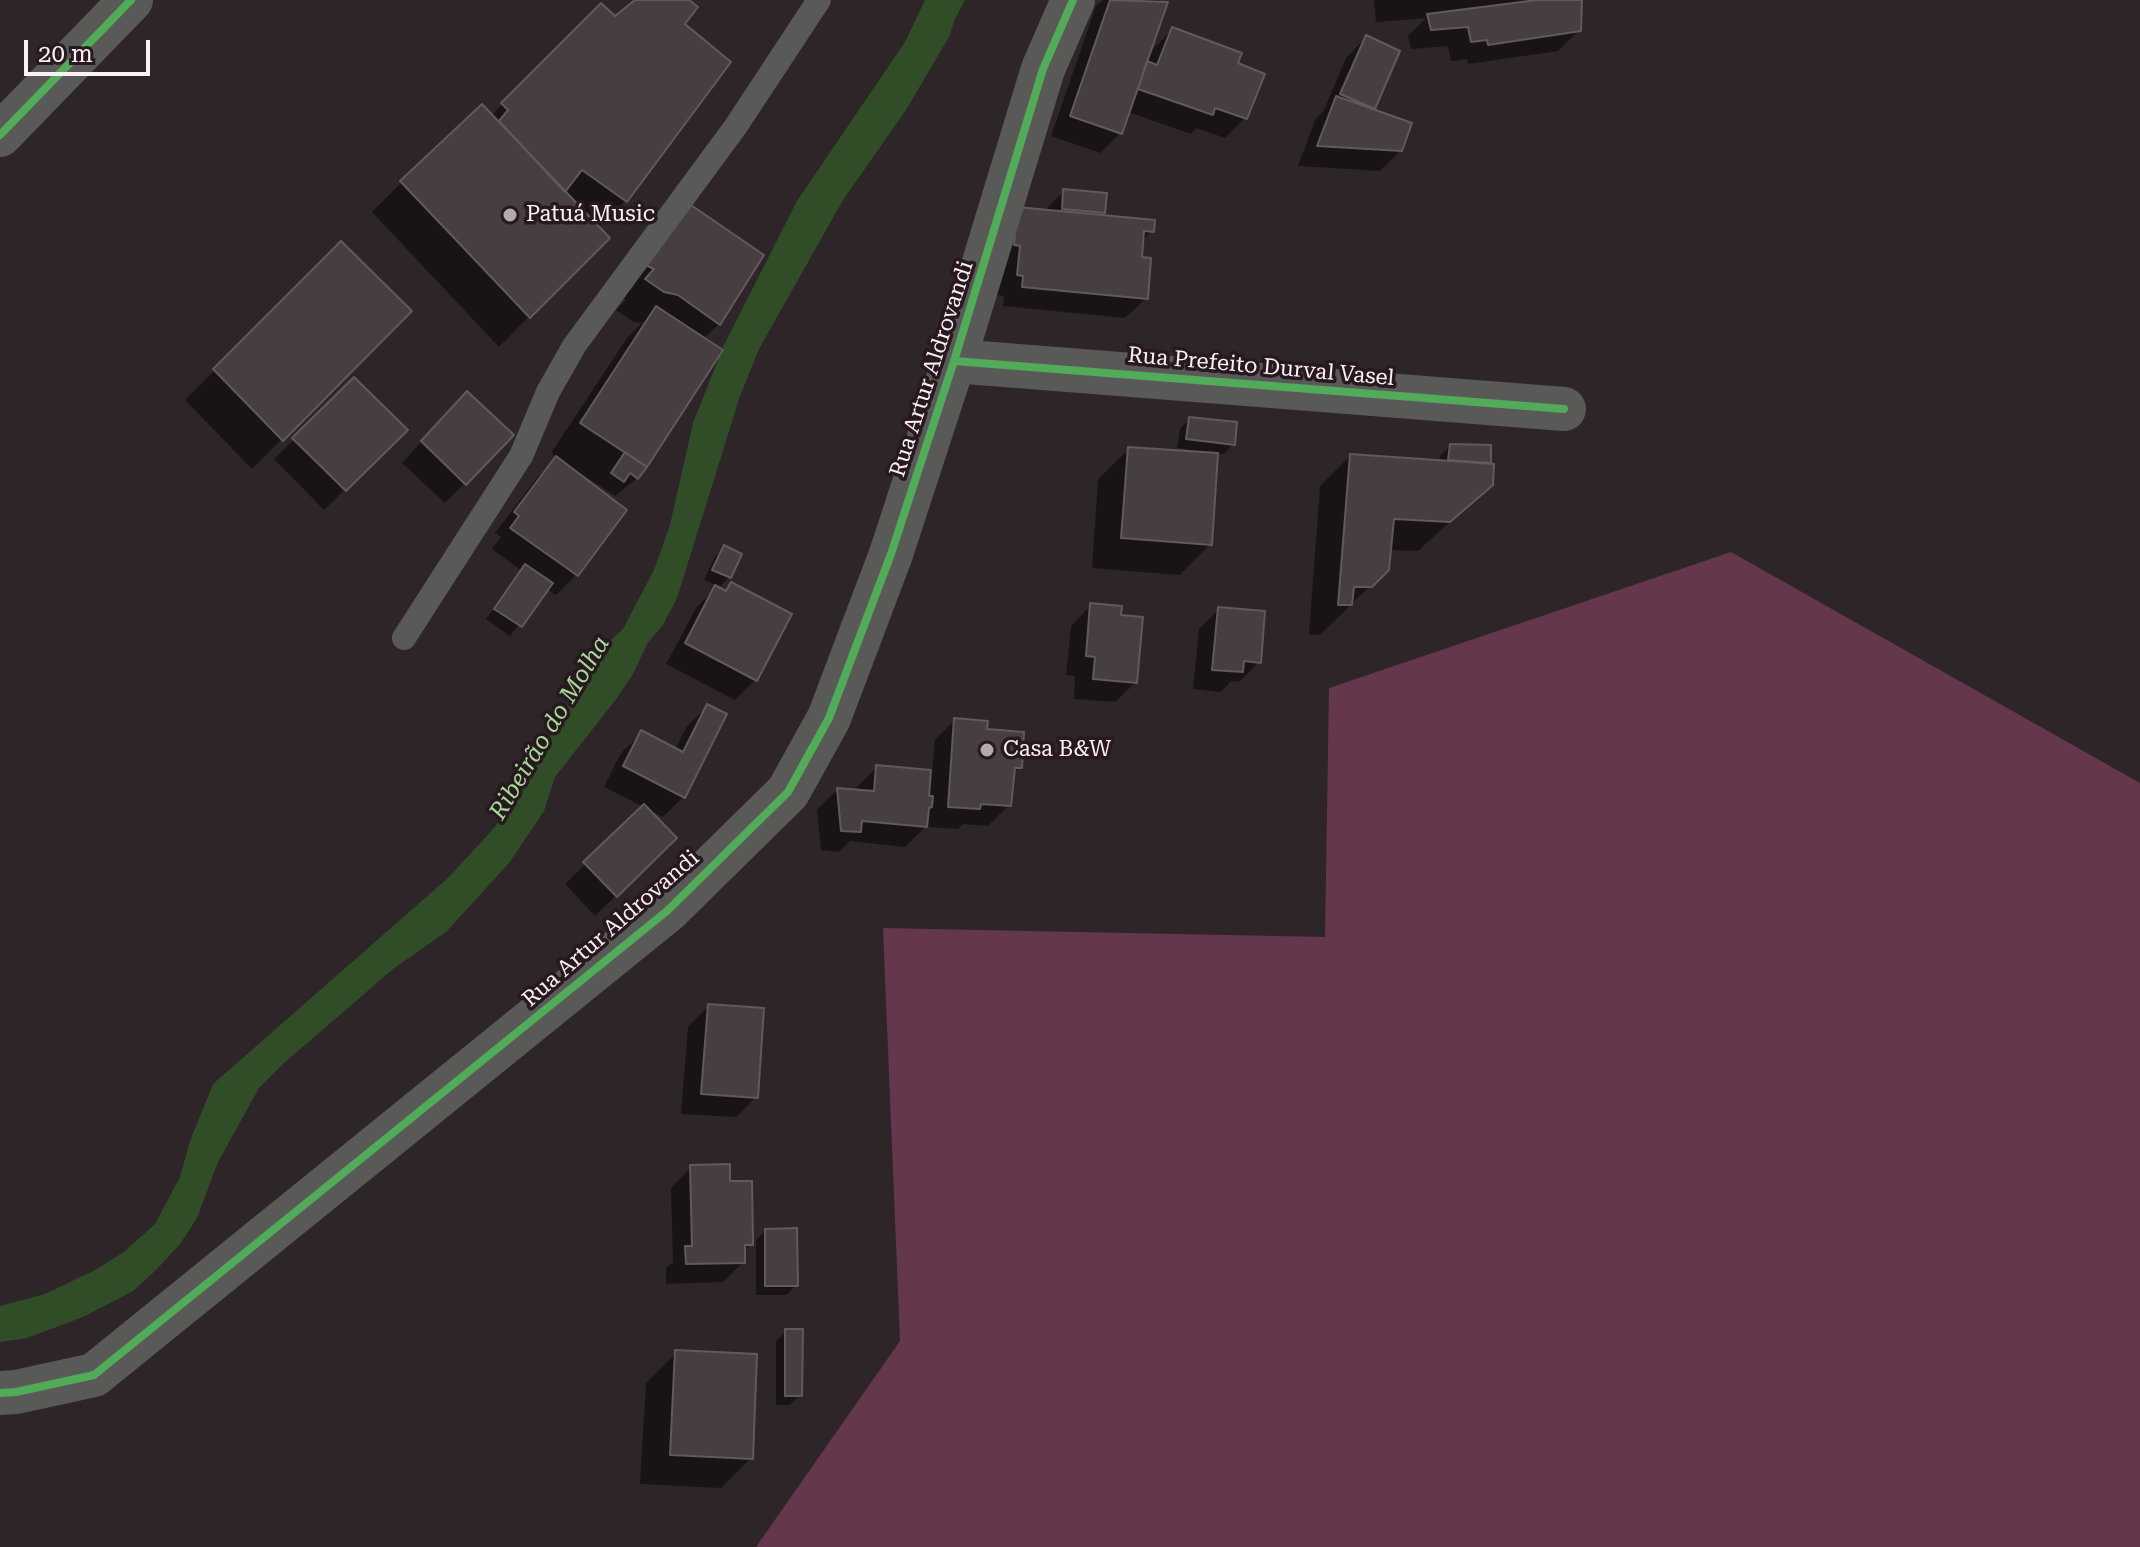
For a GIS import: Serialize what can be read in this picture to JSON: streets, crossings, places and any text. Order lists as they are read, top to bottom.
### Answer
{
  "streets": {
    "street": ["Rua Prefeito Durval Vasel", "Rua Artur Aldrovandi"]
  },
  "crossings": [
    ["Rua Prefeito Durval Vasel", "Rua Artur Aldrovandi"]
  ],
  "water": ["Ribeirão do Molha"],
  "places": ["Patuá Music", "Casa B&W"],
  "scale_bar": "20 m"
}
